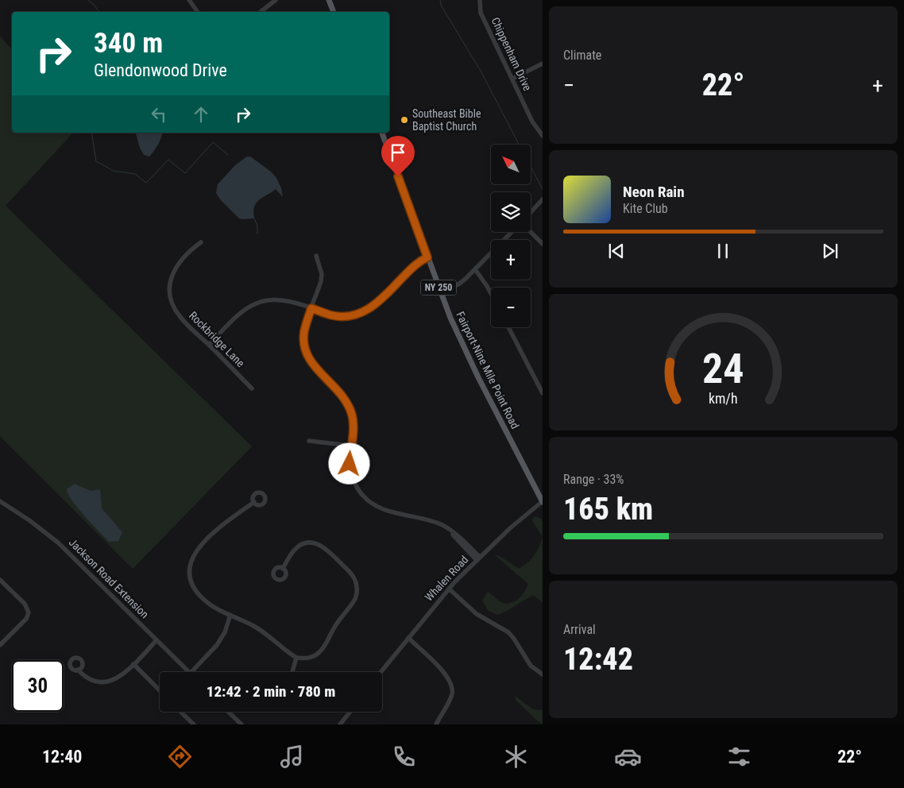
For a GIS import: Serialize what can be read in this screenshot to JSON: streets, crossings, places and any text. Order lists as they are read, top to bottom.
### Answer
{
  "streets": {
    "main road": ["NY 250", "Fairport-Nine Mile Point Road"],
    "street": [
      "Chippenham Drive",
      "Rockbridge Lane",
      "Jackson Road Extension",
      "Whalen Road"
    ]
  },
  "crossings": [
    ["Fairport-Nine Mile Point Road", "Whalen Road"]
  ],
  "places": ["Southeast Bible Baptist Church"],
  "north": "top left",
  "page": {
    "tile": [
      "Climate",
      ["Range · 33%", "165 km"],
      ["Arrival", "12:42"]
    ],
    "turn": ["340 m", "Glendonwood Drive"],
    "heat": ["−", "22°", "+"],
    "map_buttons": ["+", "−"],
    "song": ["Neon Rain", "Kite Club"],
    "limit": "30",
    "trip": "12:42 · 2 min · 780 m",
    "tabs": ["12:40", "22°"],
    "gauge": ["24", "km/h"]
  }
}
